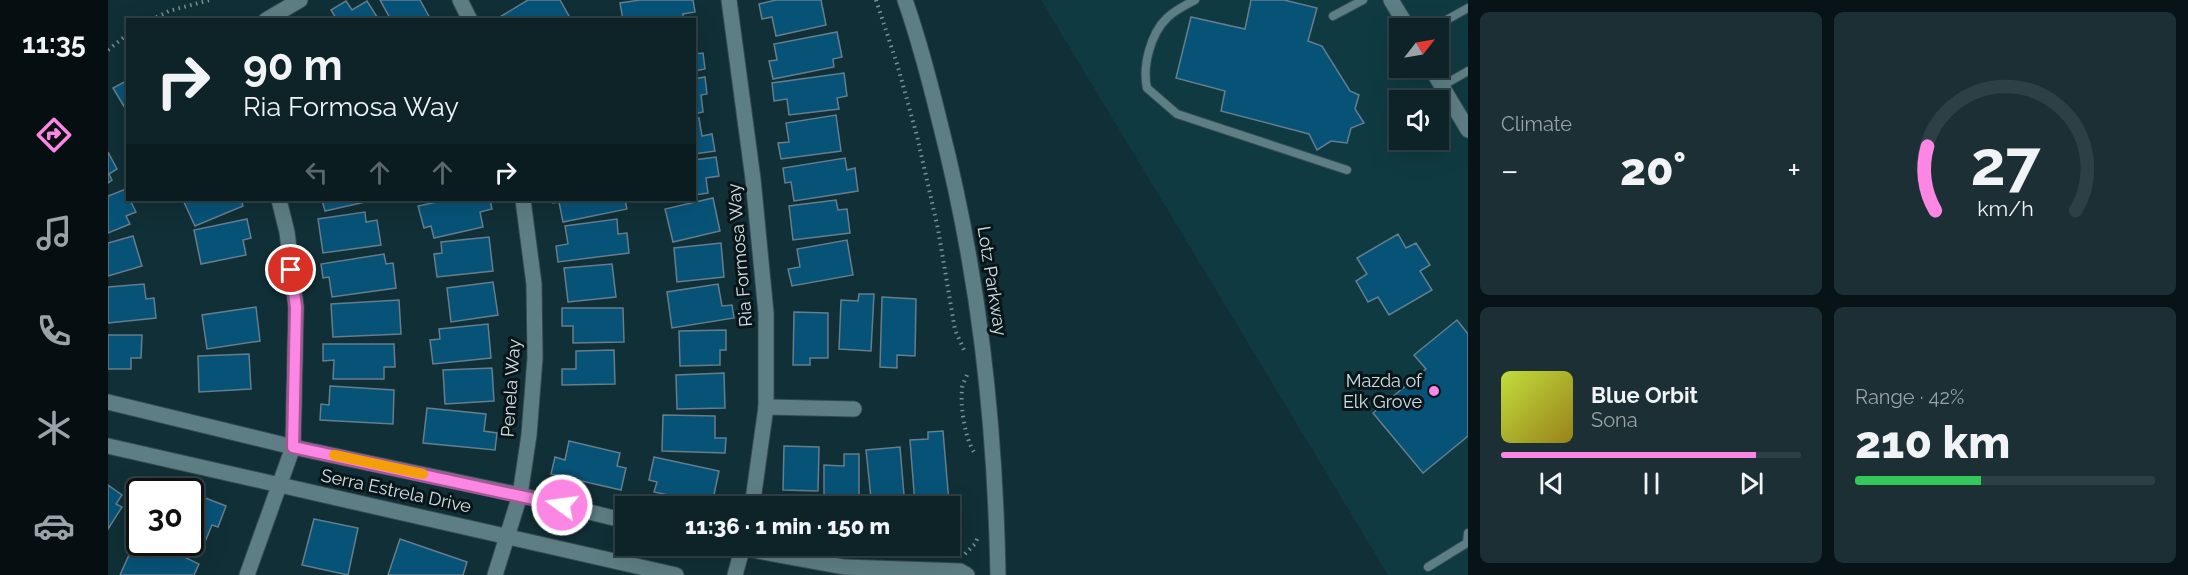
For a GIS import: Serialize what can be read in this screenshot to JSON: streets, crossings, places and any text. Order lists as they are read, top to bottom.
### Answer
{
  "streets": {
    "street": [
      "Ria Formosa Way",
      "Lotz Parkway",
      "Penela Way",
      "Serra Estrela Drive"
    ]
  },
  "crossings": [
    ["Penela Way", "Serra Estrela Drive"]
  ],
  "places": ["Mazda of Elk Grove"],
  "north": "top right",
  "page": {
    "tabs": "11:35",
    "tile": [
      "Climate",
      ["Range · 42%", "210 km"]
    ],
    "turn": ["90 m", "Ria Formosa Way"],
    "heat": ["−", "20°", "+"],
    "song": ["Blue Orbit", "Sona"],
    "limit": "30",
    "trip": "11:36 · 1 min · 150 m",
    "gauge": ["27", "km/h"]
  }
}
